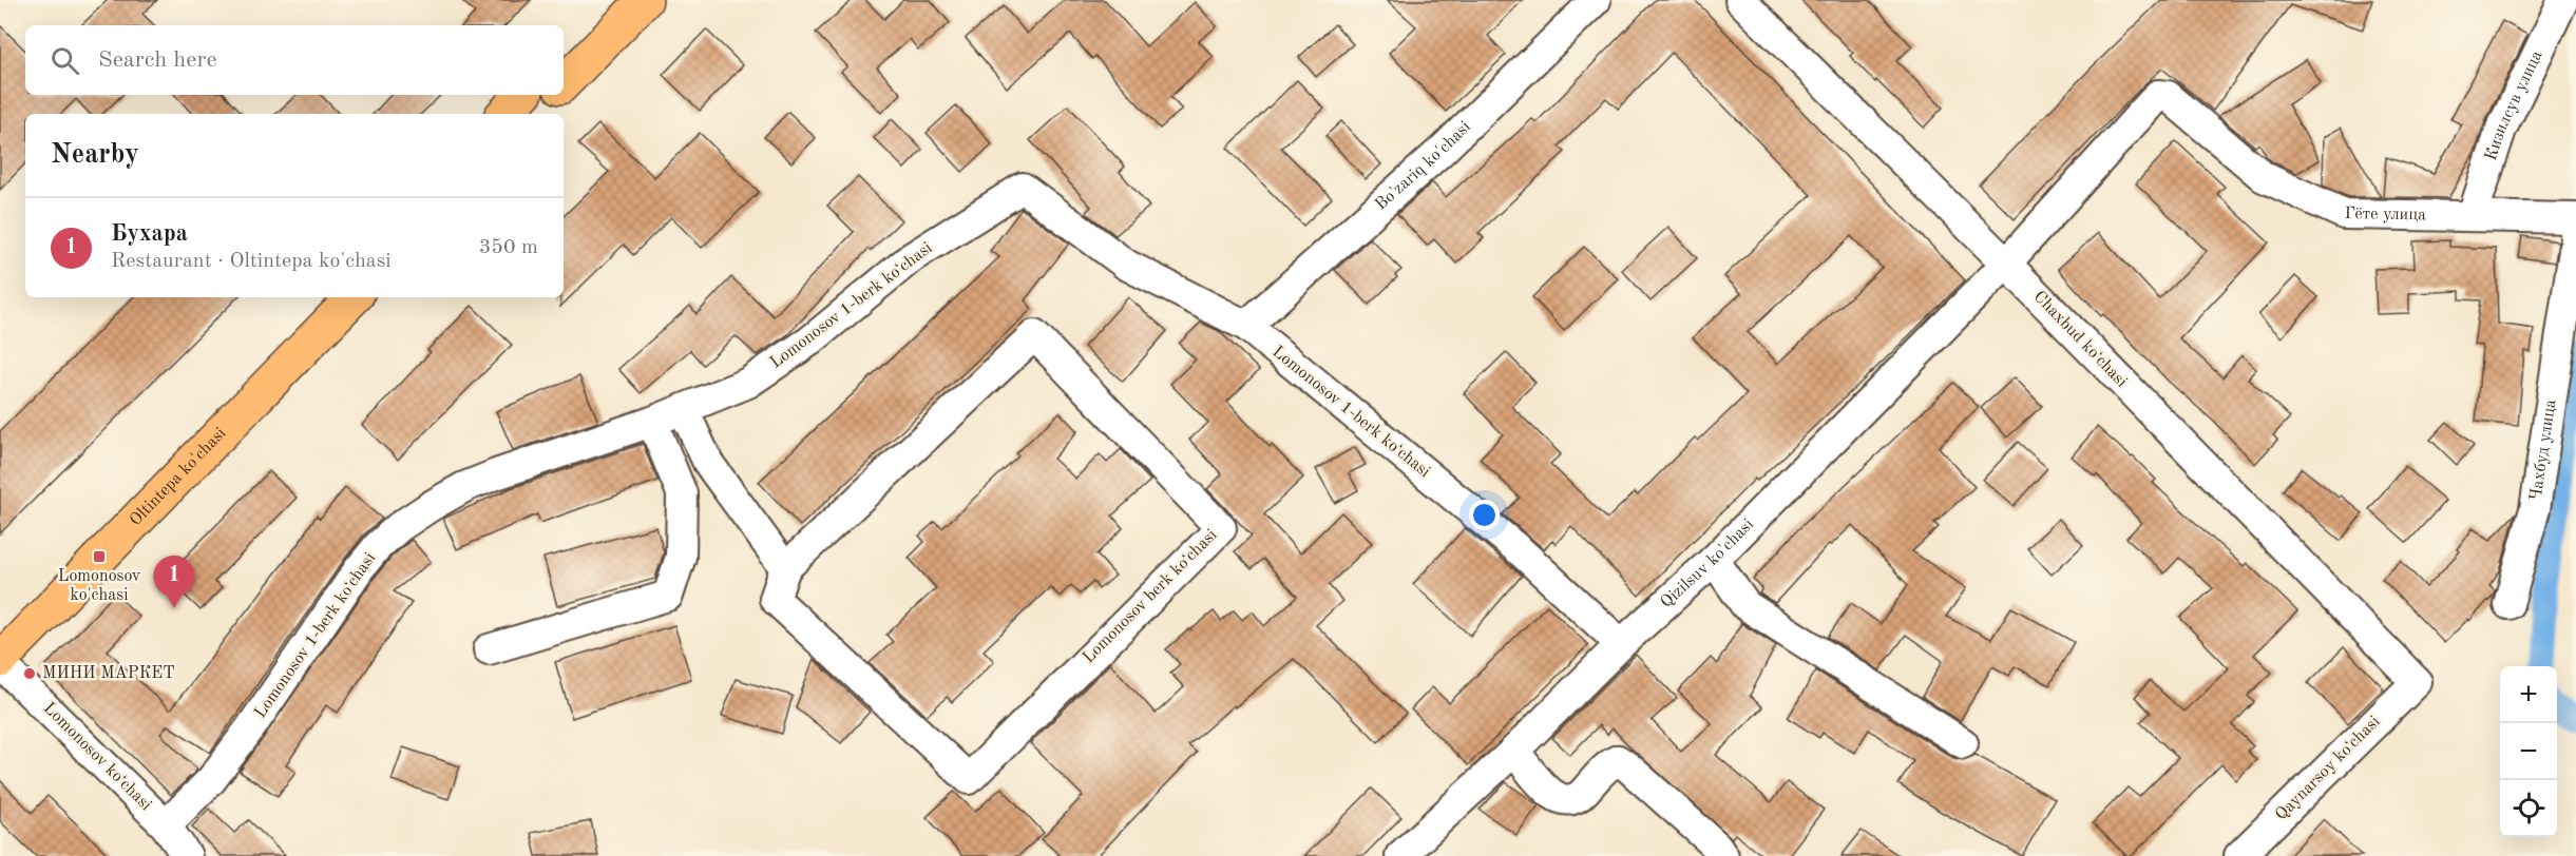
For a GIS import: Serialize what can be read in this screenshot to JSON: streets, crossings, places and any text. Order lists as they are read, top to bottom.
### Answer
{
  "streets": {
    "main road": ["Oltintepa ko'chasi"],
    "street": [
      "Кизилсув улица",
      "Bo'zariq ko'chasi",
      "Гёте улица",
      "Lomonosov 1-berk koʻchasi",
      "Chaxbud koʻchasi",
      "Чахбуд улица",
      "Qizilsuv ko'chasi",
      "Lomonosov berk koʻchasi",
      "Lomonosov koʻchasi",
      "Qaynarsoy koʻchasi"
    ]
  },
  "crossings": [
    ["Кизилсув улица", "Гёте улица"],
    ["Bo'zariq ko'chasi", "Lomonosov 1-berk koʻchasi"],
    ["Гёте улица", "Chaxbud koʻchasi"],
    ["Гёте улица", "Чахбуд улица"],
    ["Гёте улица", "Qizilsuv ko'chasi"],
    ["Lomonosov 1-berk koʻchasi", "Qizilsuv ko'chasi"],
    ["Lomonosov 1-berk koʻchasi", "Lomonosov koʻchasi"],
    ["Chaxbud koʻchasi", "Qizilsuv ko'chasi"],
    ["Chaxbud koʻchasi", "Qaynarsoy koʻchasi"],
    ["Oltintepa ko'chasi", "Lomonosov koʻchasi"]
  ],
  "places": {
    "transit": ["Lomonosov ko'chasi"],
    "other": ["МИНИ МАРКЕТ"]
  },
  "page": {
    "search": "Search here",
    "heading": "Nearby",
    "list": [
      {
        "mark": "1",
        "name": "Бухара",
        "note": "Restaurant · Oltintepa ko'chasi",
        "value": "350 m"
      }
    ],
    "pins": "1",
    "map_buttons": ["+", "−"]
  }
}
